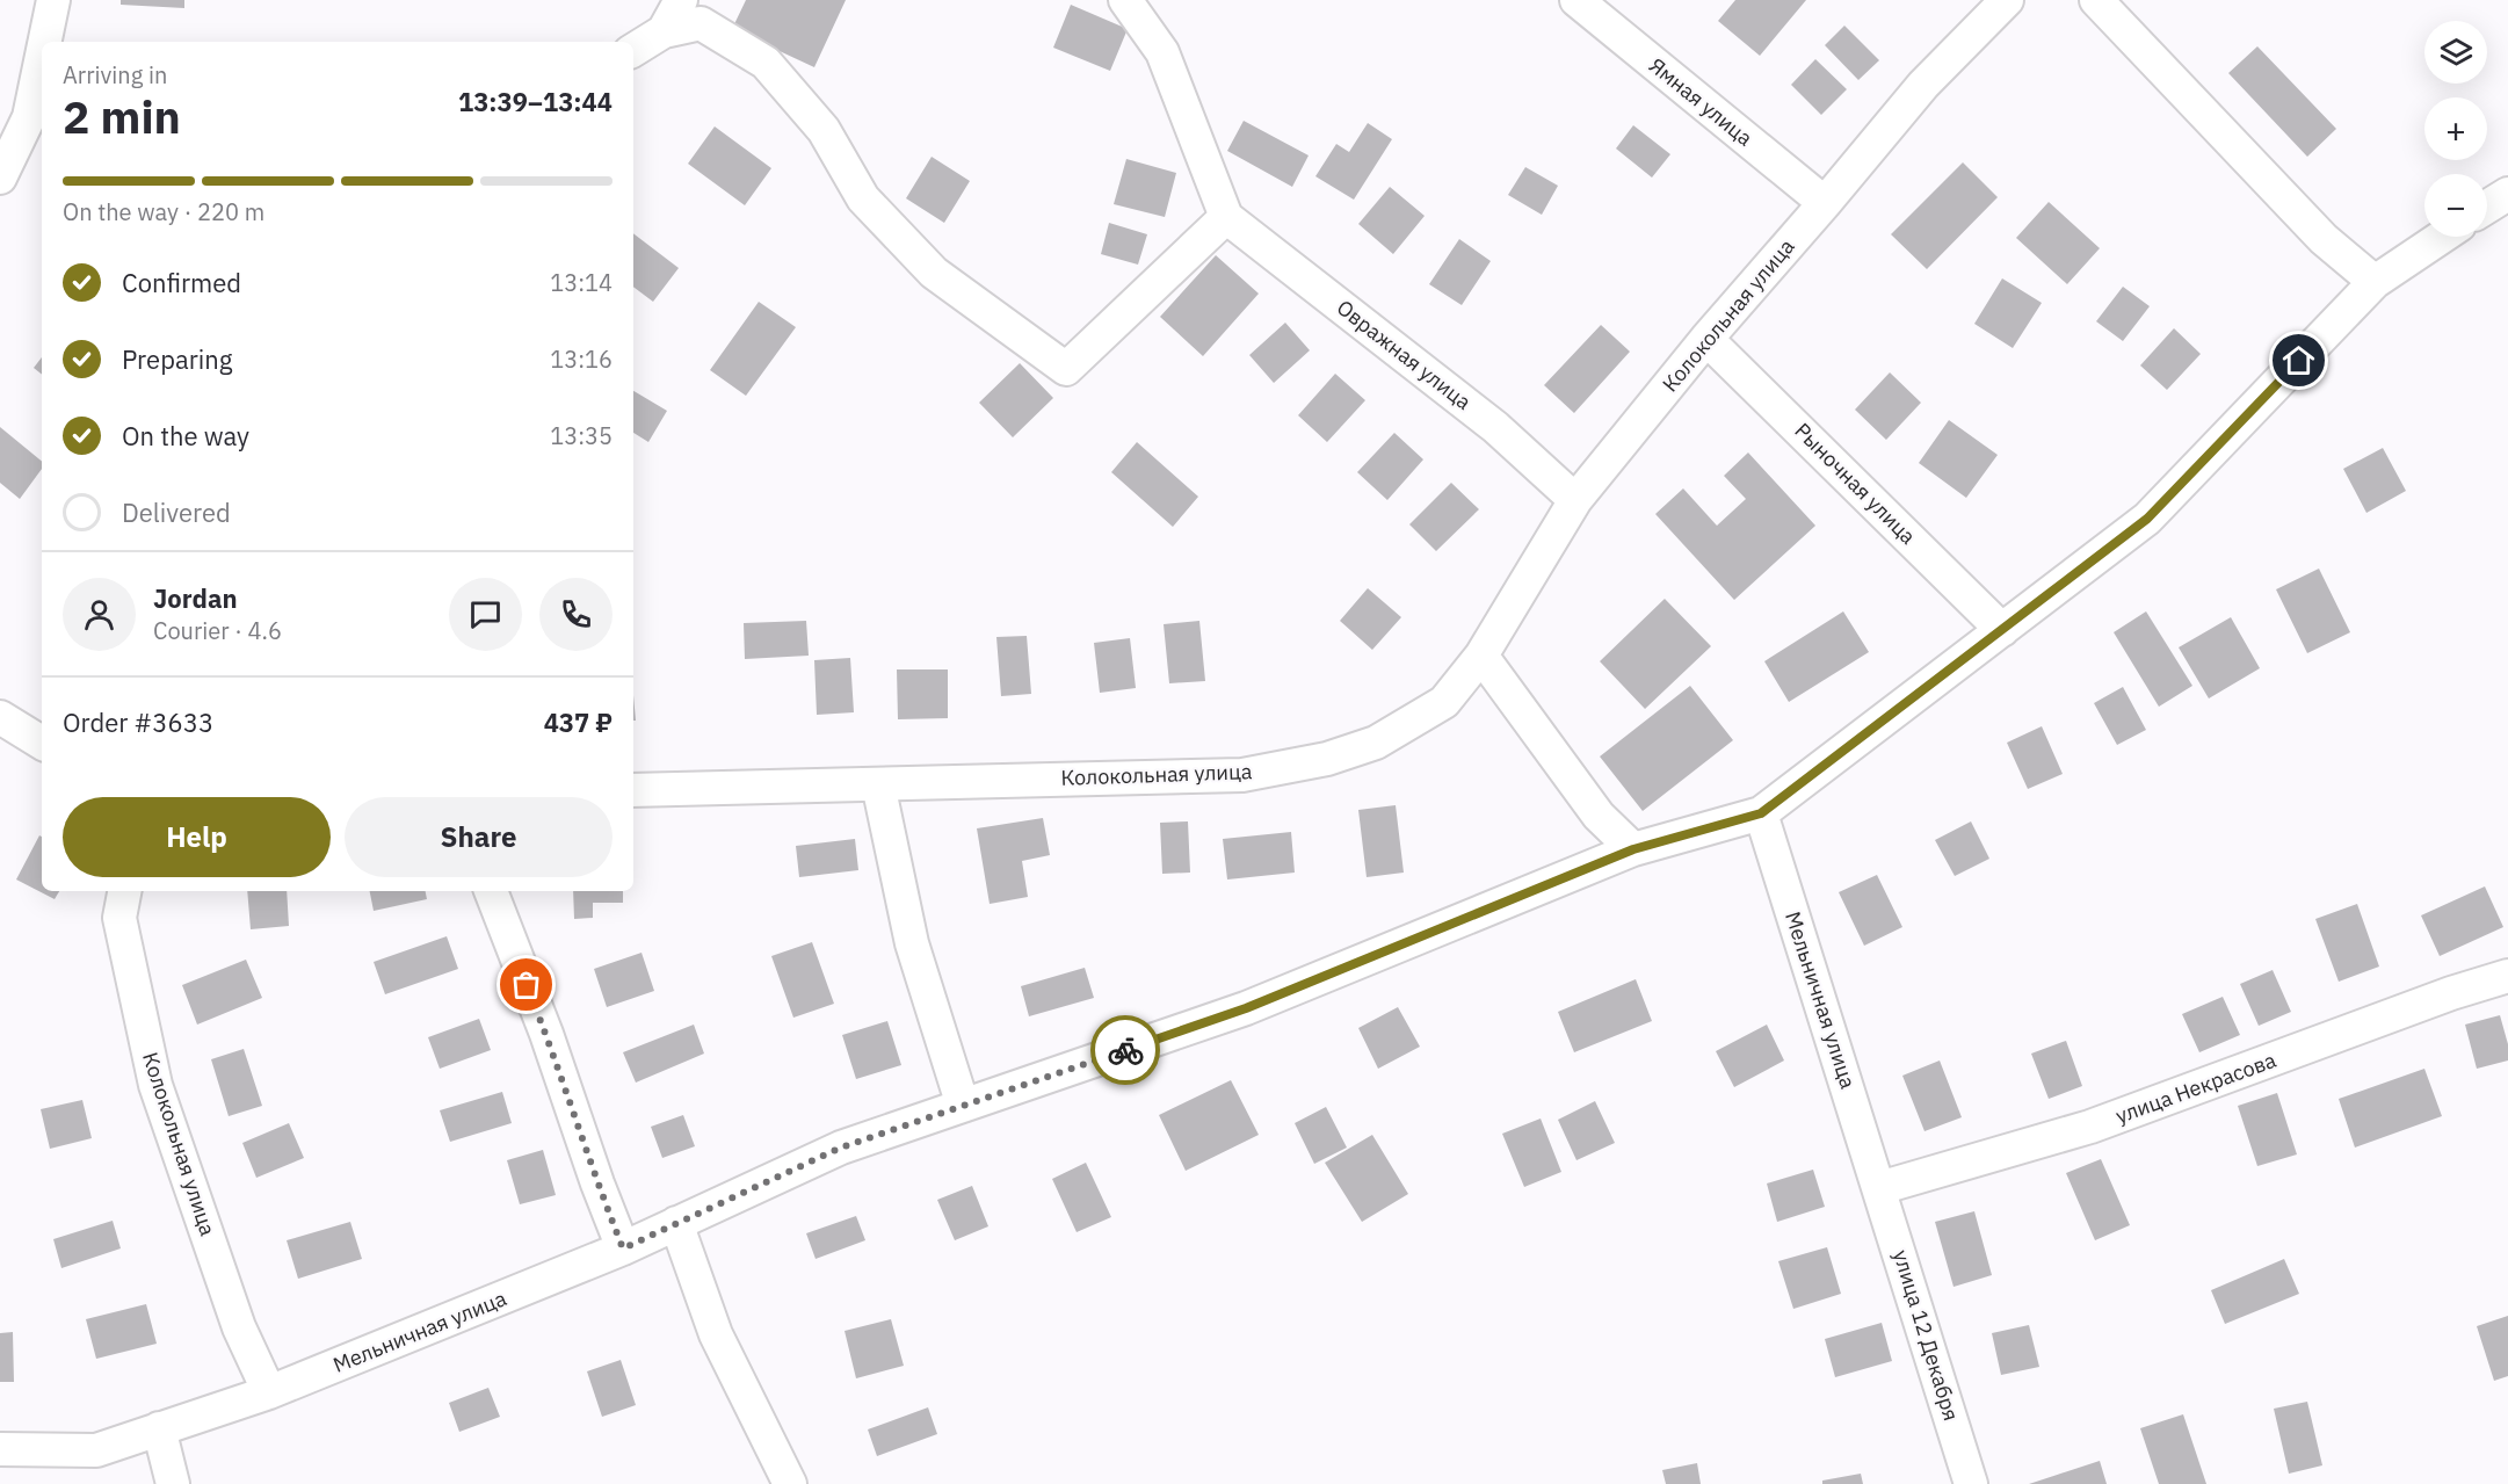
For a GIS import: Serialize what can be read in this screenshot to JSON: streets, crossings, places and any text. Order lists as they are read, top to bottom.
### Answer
{
  "streets": {
    "street": [
      "Ямная улица",
      "Колокольная улица",
      "Овражная улица",
      "Рыночная улица",
      "Мельничная улица",
      "улица Некрасова",
      "улица 12 Декабря"
    ]
  },
  "crossings": [
    ["Ямная улица", "Колокольная улица"],
    ["Колокольная улица", "Овражная улица"],
    ["Колокольная улица", "Рыночная улица"],
    ["Колокольная улица", "Мельничная улица"],
    ["Рыночная улица", "Мельничная улица"],
    ["Мельничная улица", "улица Некрасова"],
    ["Мельничная улица", "улица 12 Декабря"],
    ["улица Некрасова", "улица 12 Декабря"]
  ],
  "page": {
    "map_buttons": ["+", "−"],
    "heading": ["2 min", "Arriving in", "13:39–13:44"],
    "panel": [
      "Jordan",
      "Courier · 4.6",
      "Order #3633",
      "437 ₽"
    ],
    "bar": "On the way · 220 m",
    "list": [
      ["Confirmed", "13:14"],
      ["Preparing", "13:16"],
      ["On the way", "13:35"],
      "Delivered"
    ],
    "buttons": ["Help", "Share"]
  }
}
